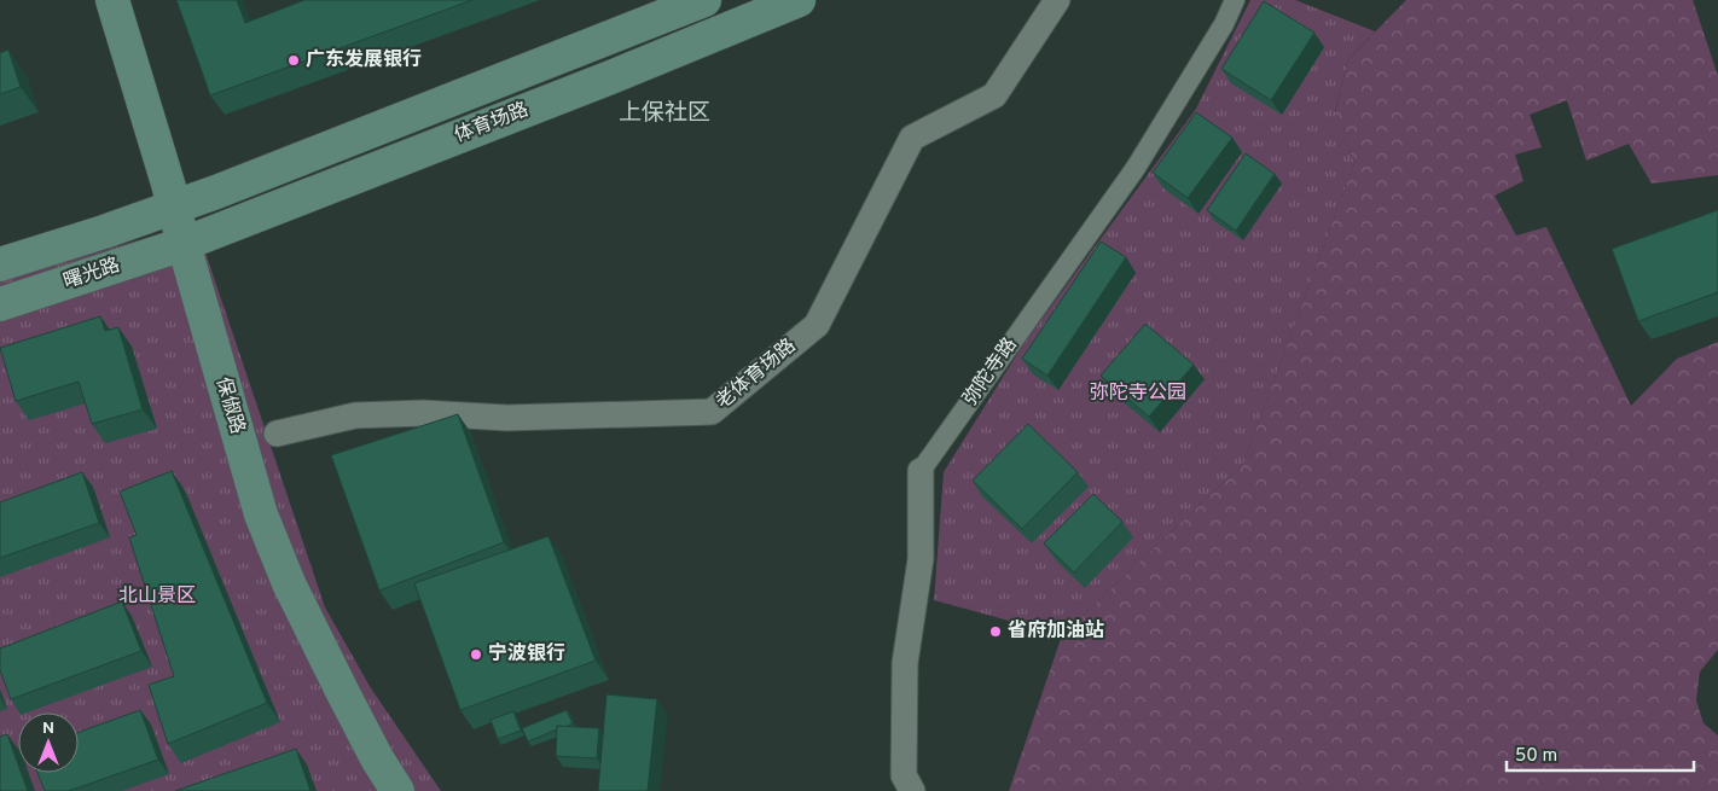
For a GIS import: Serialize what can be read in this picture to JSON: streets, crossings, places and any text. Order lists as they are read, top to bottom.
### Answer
{
  "streets": {
    "main road": ["体育场路", "曙光路", "保俶路"],
    "street": ["弥陀寺路", "老体育场路"]
  },
  "crossings": [
    ["体育场路", "曙光路"],
    ["体育场路", "保俶路"],
    ["曙光路", "保俶路"]
  ],
  "districts": ["上保社区"],
  "parks": ["弥陀寺公园", "北山景区"],
  "places": ["广东发展银行", "省府加油站", "宁波银行"],
  "scale_bar": "50 m",
  "north": "top"
}
